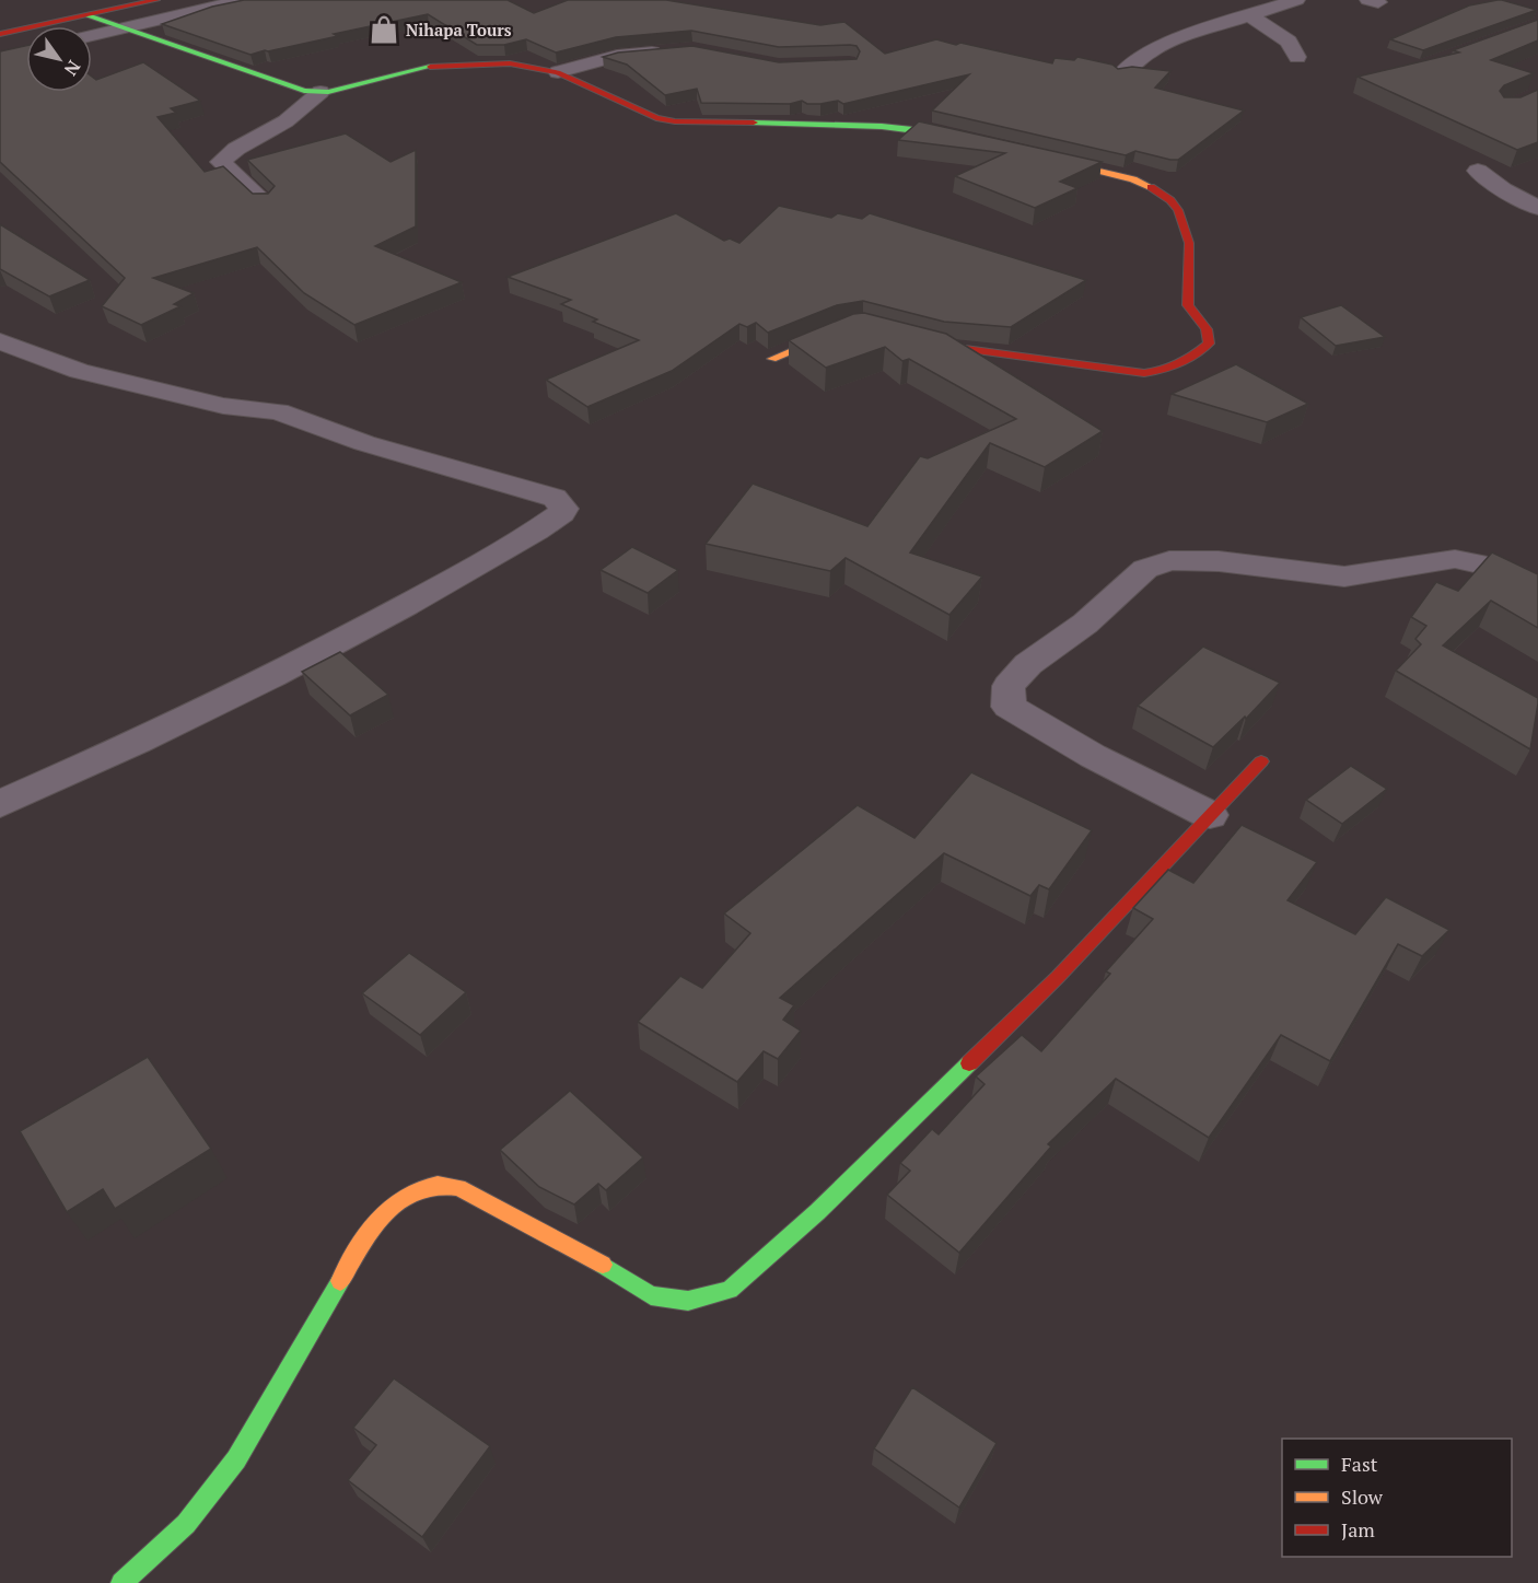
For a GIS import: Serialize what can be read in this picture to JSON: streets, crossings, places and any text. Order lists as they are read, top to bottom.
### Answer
{
  "places": {
    "shop": ["Nihapa Tours"]
  },
  "legend": ["Fast", "Slow", "Jam"],
  "north": "bottom right"
}
